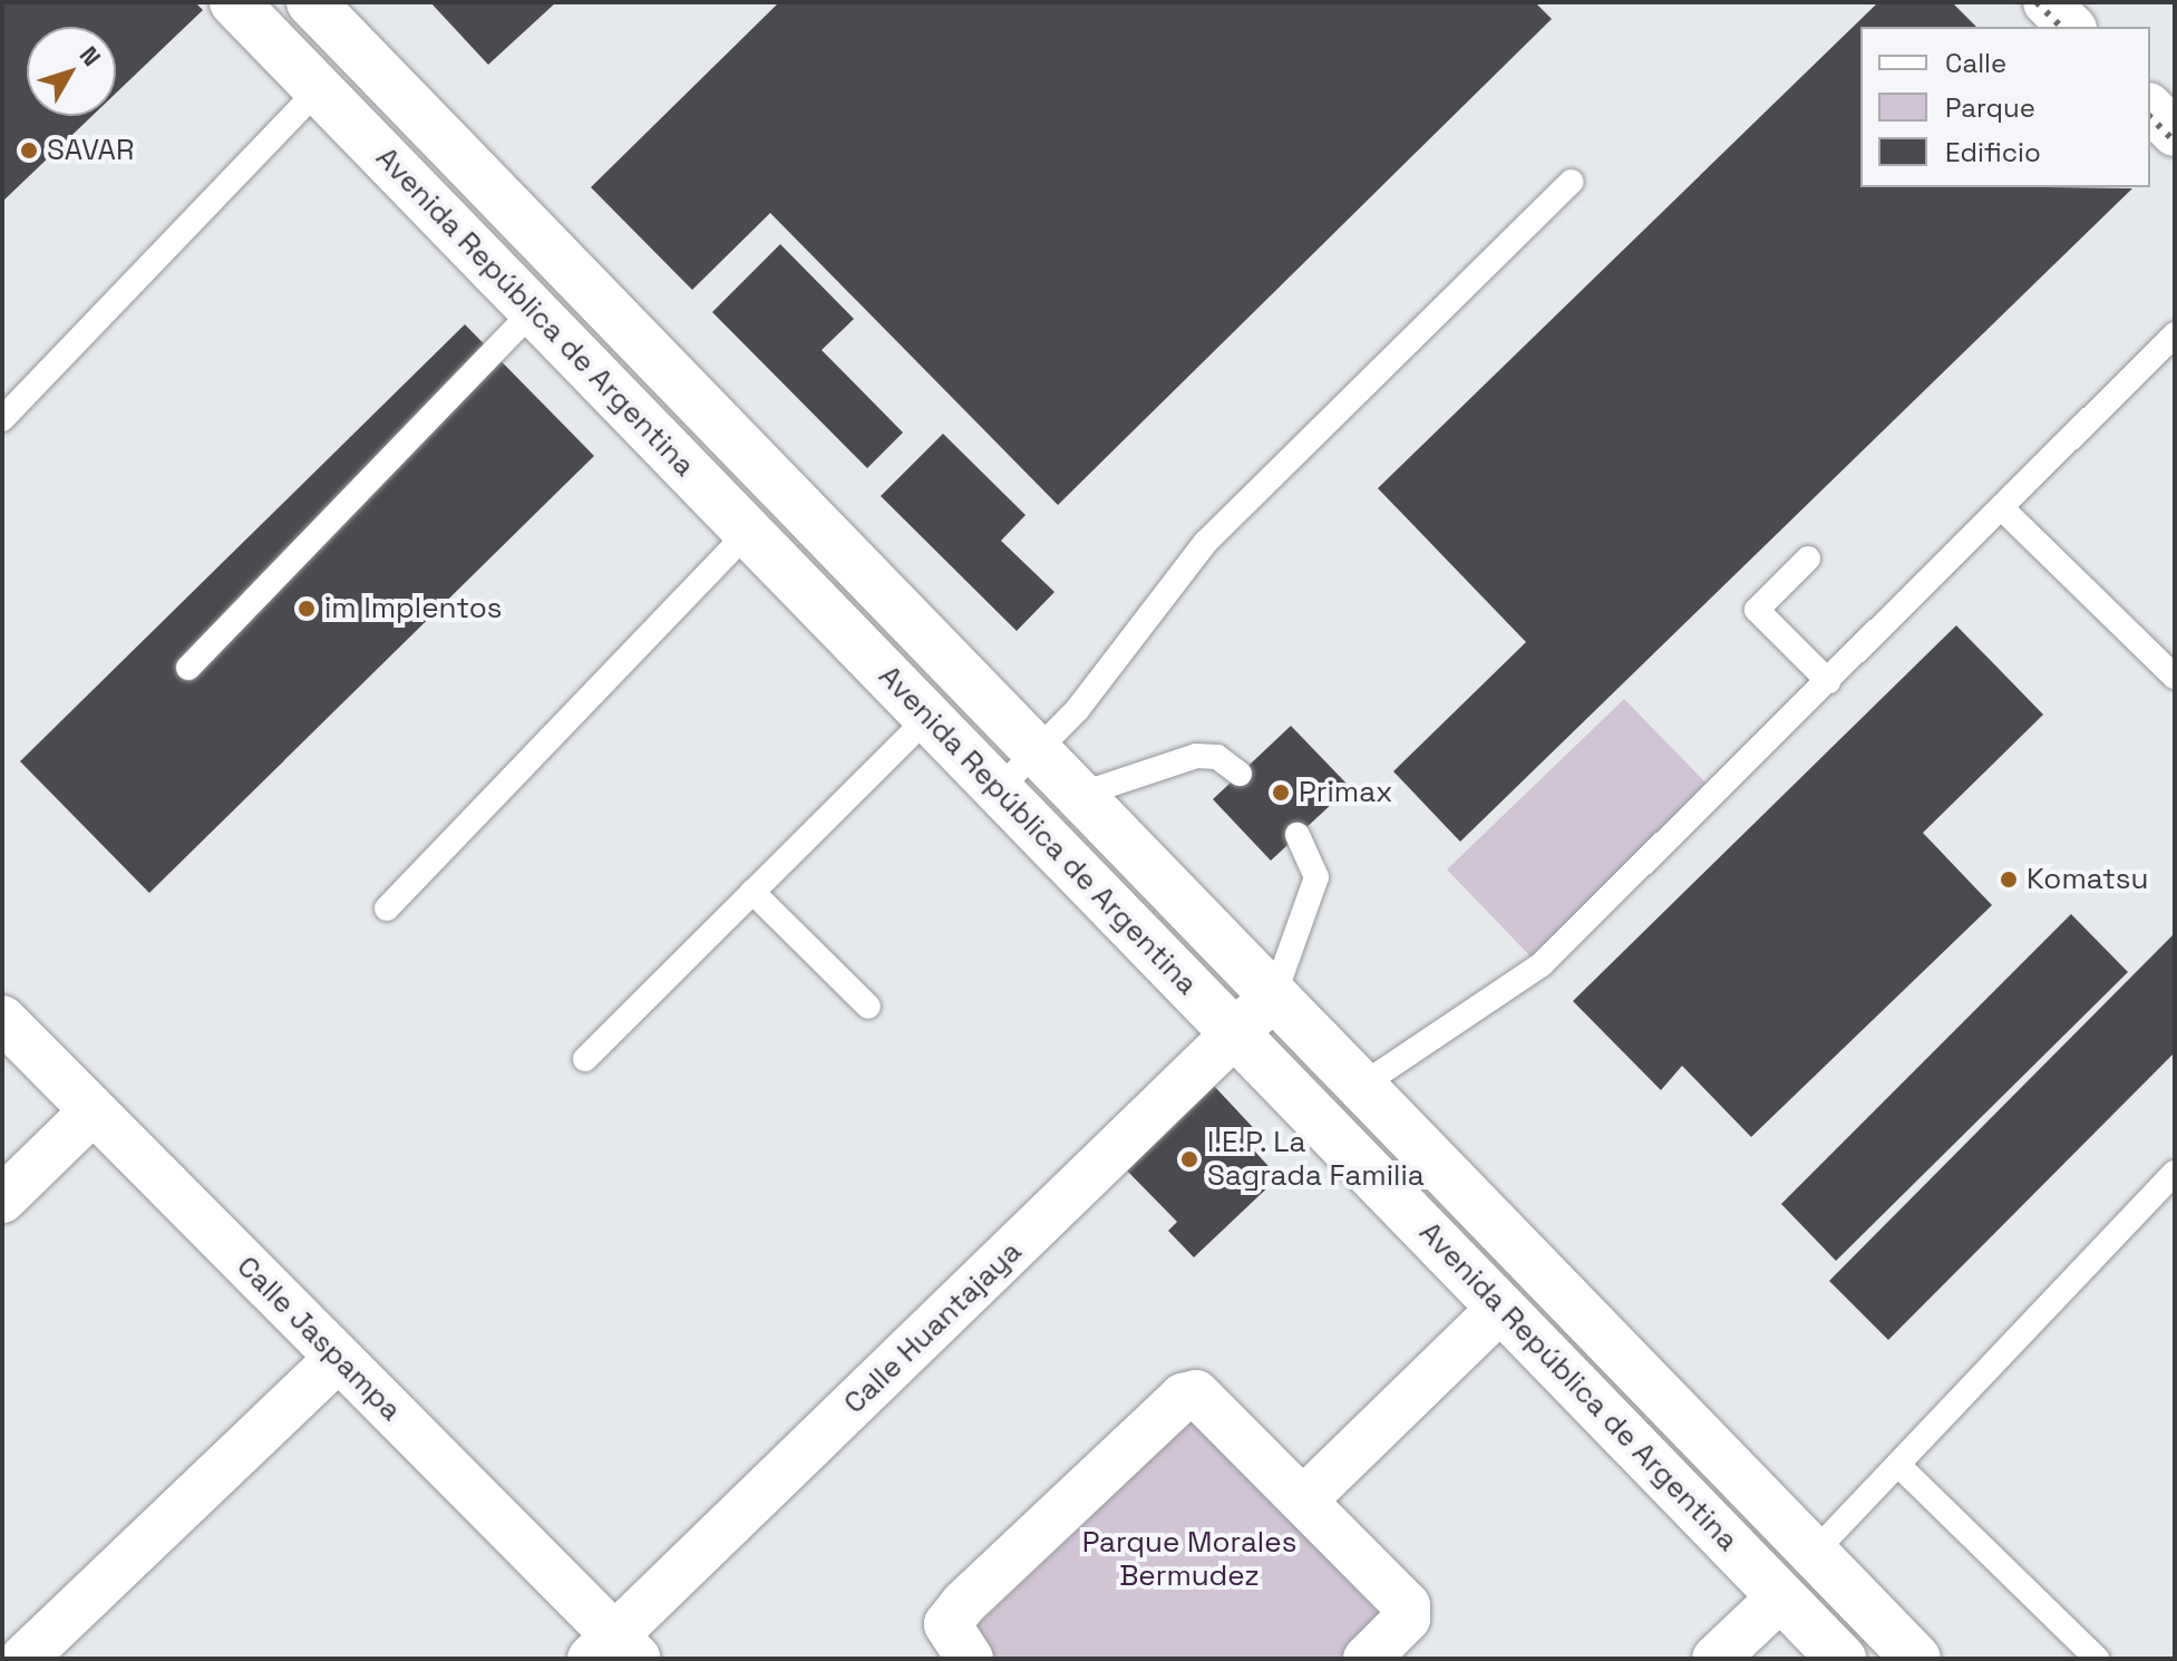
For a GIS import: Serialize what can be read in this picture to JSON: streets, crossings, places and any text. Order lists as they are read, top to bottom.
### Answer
{
  "streets": {
    "main road": ["Avenida República de Argentina"],
    "street": ["Calle Huantajaya", "Calle Jaspampa"]
  },
  "crossings": [
    ["Avenida República de Argentina", "Calle Huantajaya"],
    ["Calle Huantajaya", "Calle Jaspampa"]
  ],
  "parks": ["Parque Morales Bermudez"],
  "places": [
    "SAVAR",
    "im Implentos",
    "Primax",
    "Komatsu",
    "I.E.P. La Sagrada Familia"
  ],
  "legend": ["Calle", "Parque", "Edificio"],
  "north": "top right"
}
